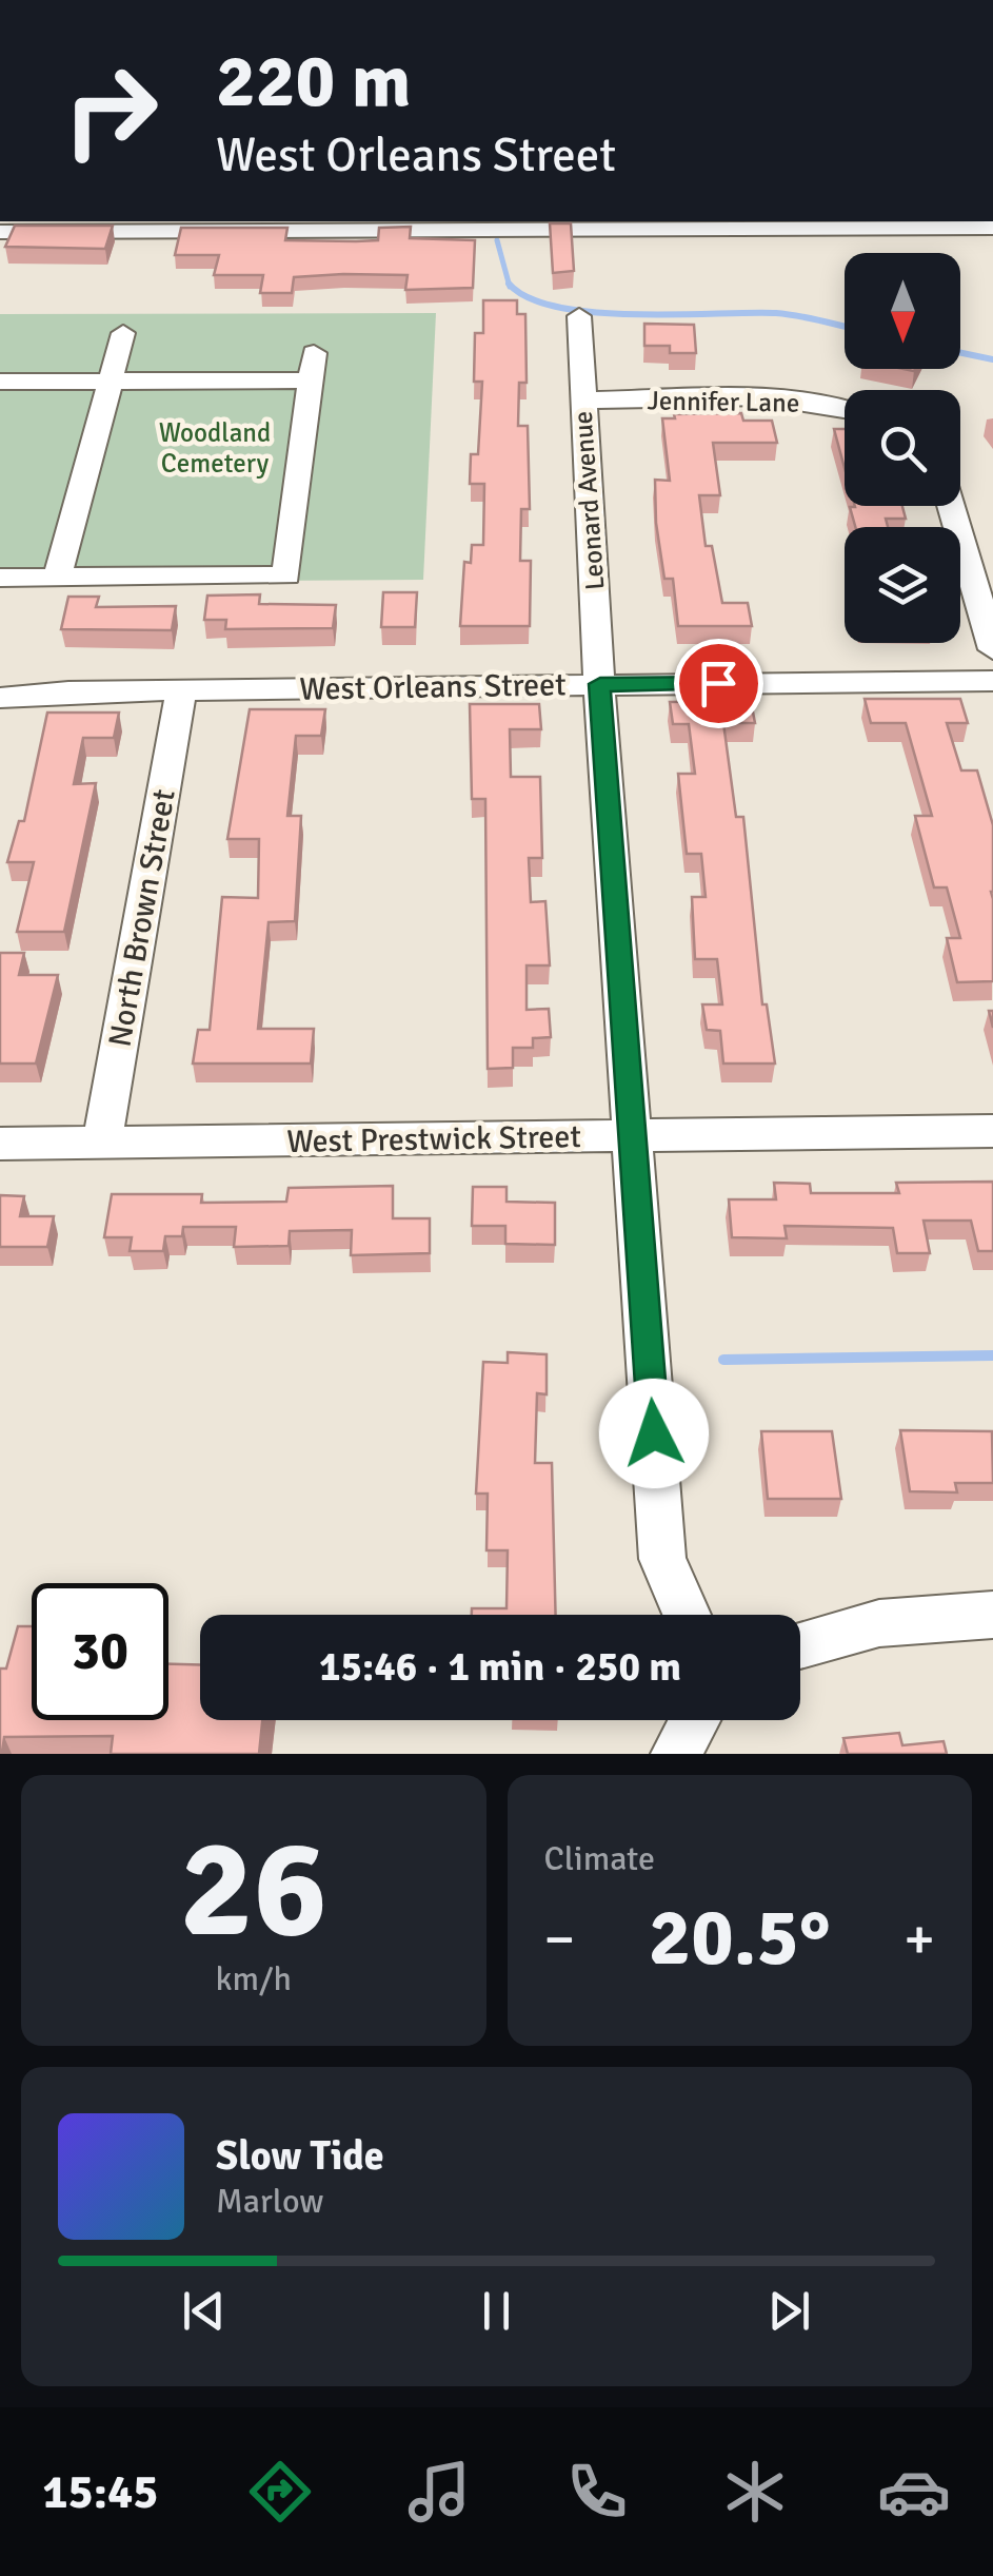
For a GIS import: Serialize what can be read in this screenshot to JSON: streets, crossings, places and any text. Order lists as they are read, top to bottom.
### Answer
{
  "streets": {
    "street": [
      "Jennifer Lane",
      "Leonard Avenue",
      "West Orleans Street",
      "North Brown Street",
      "West Prestwick Street"
    ]
  },
  "crossings": [
    ["Jennifer Lane", "Leonard Avenue"],
    ["Leonard Avenue", "West Orleans Street"],
    ["Leonard Avenue", "West Prestwick Street"],
    ["West Orleans Street", "North Brown Street"],
    ["North Brown Street", "West Prestwick Street"]
  ],
  "parks": ["Woodland Cemetery"],
  "north": "bottom",
  "page": {
    "turn": ["220 m", "West Orleans Street"],
    "limit": "30",
    "trip": "15:46 · 1 min · 250 m",
    "tile": [
      ["26", "km/h"],
      "Climate"
    ],
    "heat": ["−", "20.5°", "+"],
    "song": ["Slow Tide", "Marlow"],
    "tabs": "15:45"
  }
}
